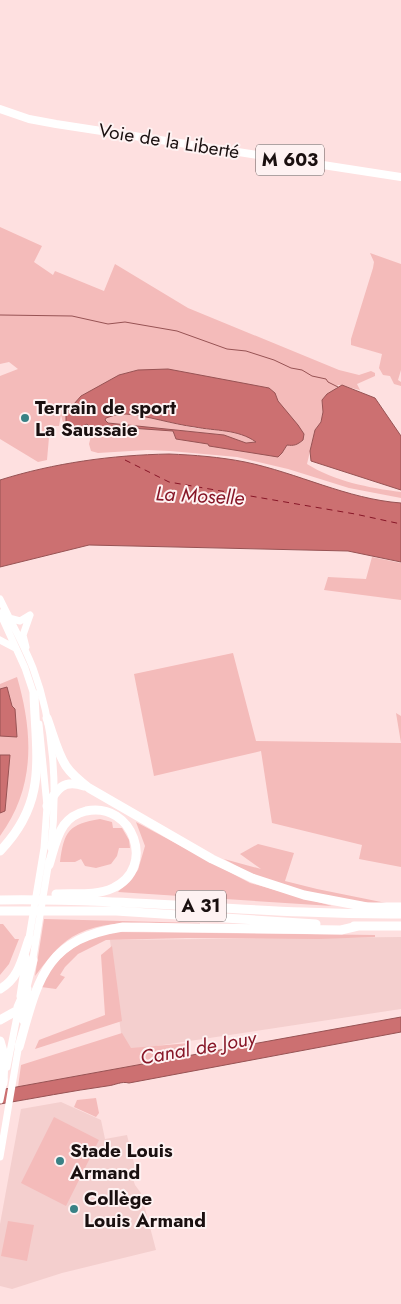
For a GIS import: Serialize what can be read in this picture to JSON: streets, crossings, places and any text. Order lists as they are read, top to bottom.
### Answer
{
  "streets": {
    "highway": ["A 31"],
    "main road": ["Voie de la Liberté", "M 603"]
  },
  "water": ["La Moselle", "Canal de Jouy"],
  "places": ["Terrain de sport La Saussaie", "Stade Louis Armand", "Collège Louis Armand"]
}
